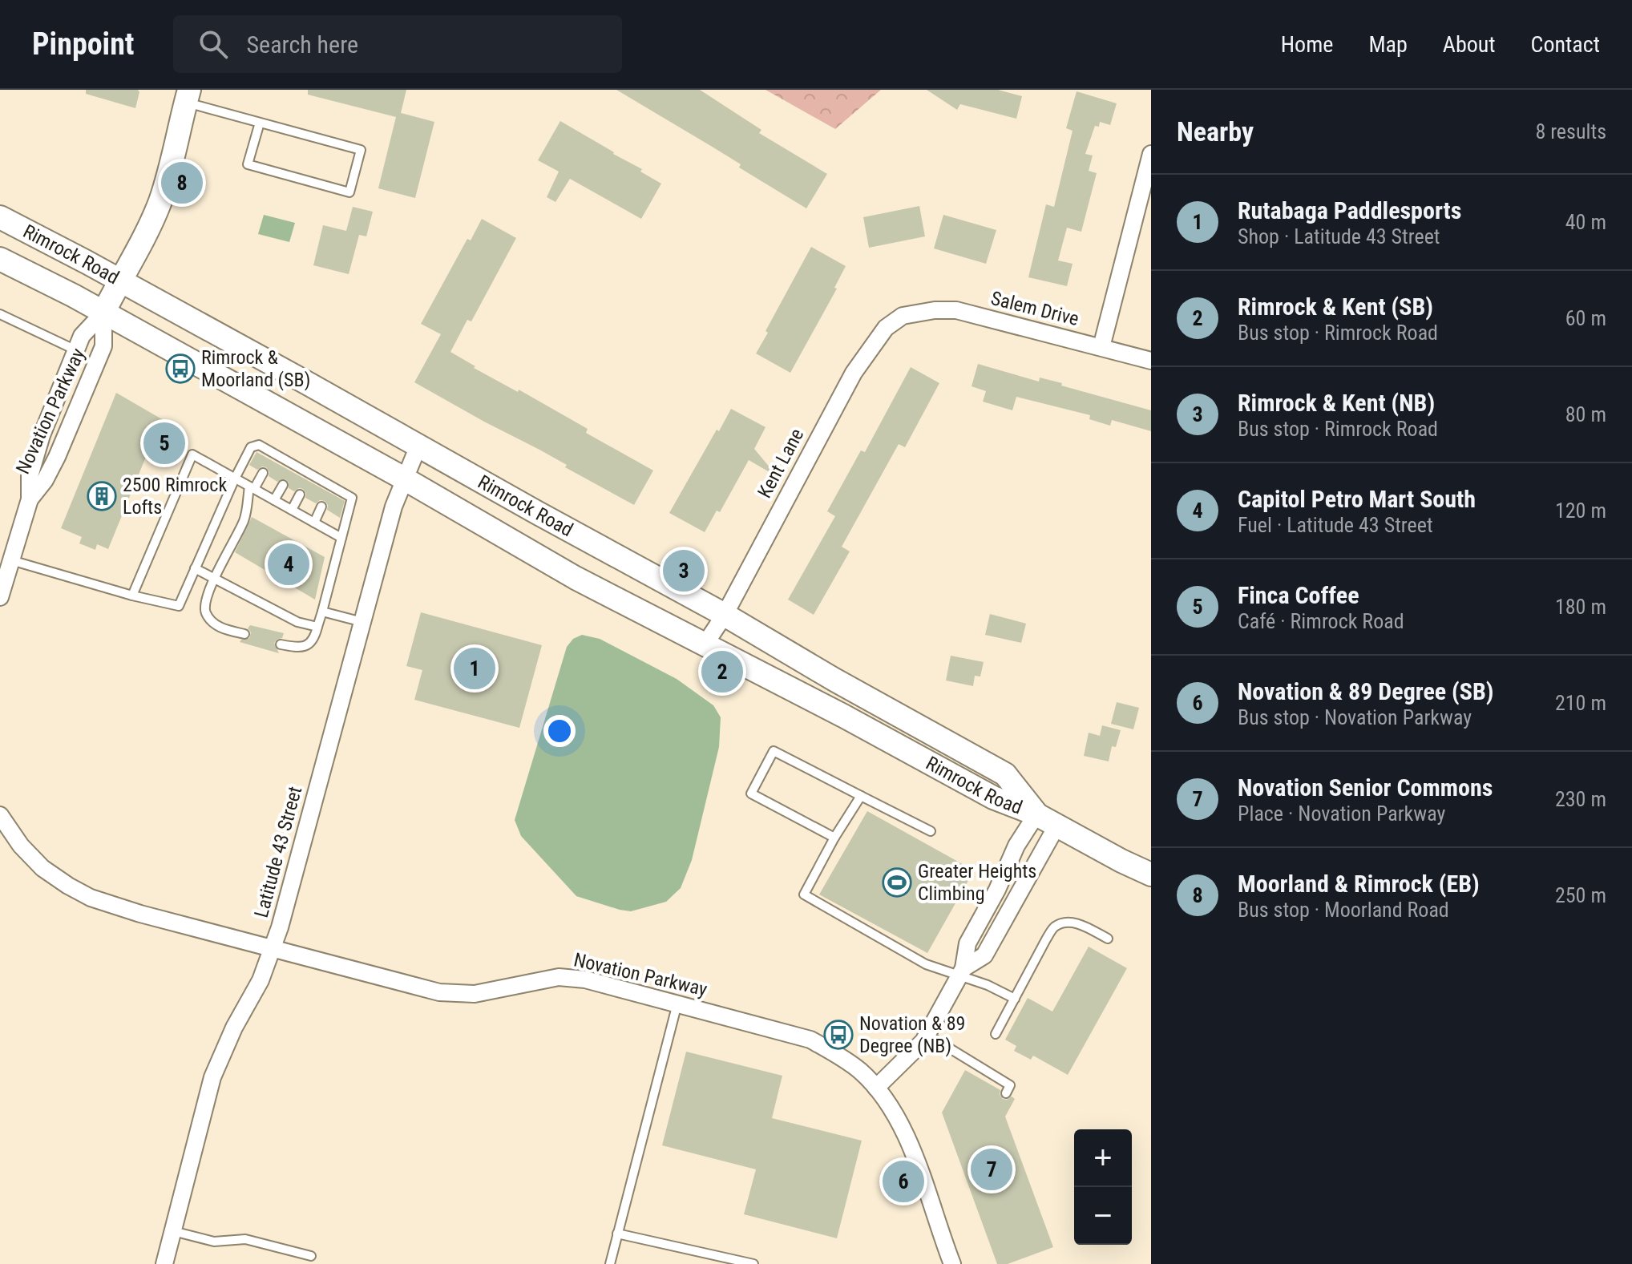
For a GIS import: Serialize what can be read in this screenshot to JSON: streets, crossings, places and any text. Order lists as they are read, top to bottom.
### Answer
{
  "streets": {
    "main road": ["Rimrock Road"],
    "street": [
      "Salem Drive",
      "Novation Parkway",
      "Kent Lane",
      "Latitude 43 Street"
    ]
  },
  "crossings": [
    ["Rimrock Road", "Novation Parkway"],
    ["Rimrock Road", "Kent Lane"],
    ["Rimrock Road", "Latitude 43 Street"],
    ["Salem Drive", "Kent Lane"],
    ["Novation Parkway", "Latitude 43 Street"]
  ],
  "places": {
    "bus stop": ["Rimrock & Moorland (SB)", "Novation & 89 Degree (NB)"],
    "building": ["2500 Rimrock Lofts"],
    "sports": ["Greater Heights Climbing"]
  },
  "page": {
    "header": "Pinpoint",
    "search": "Search here",
    "nav": [
      "Home",
      "Map",
      "About",
      "Contact"
    ],
    "heading": ["Nearby", "8 results"],
    "pins": [
      "8",
      "5",
      "4",
      "3",
      "1",
      "2",
      "7",
      "6"
    ],
    "list": [
      {
        "mark": "1",
        "name": "Rutabaga Paddlesports",
        "note": "Shop · Latitude 43 Street",
        "value": "40 m"
      },
      {
        "mark": "2",
        "name": "Rimrock & Kent (SB)",
        "note": "Bus stop · Rimrock Road",
        "value": "60 m"
      },
      {
        "mark": "3",
        "name": "Rimrock & Kent (NB)",
        "note": "Bus stop · Rimrock Road",
        "value": "80 m"
      },
      {
        "mark": "4",
        "name": "Capitol Petro Mart South",
        "note": "Fuel · Latitude 43 Street",
        "value": "120 m"
      },
      {
        "mark": "5",
        "name": "Finca Coffee",
        "note": "Café · Rimrock Road",
        "value": "180 m"
      },
      {
        "mark": "6",
        "name": "Novation & 89 Degree (SB)",
        "note": "Bus stop · Novation Parkway",
        "value": "210 m"
      },
      {
        "mark": "7",
        "name": "Novation Senior Commons",
        "note": "Place · Novation Parkway",
        "value": "230 m"
      },
      {
        "mark": "8",
        "name": "Moorland & Rimrock (EB)",
        "note": "Bus stop · Moorland Road",
        "value": "250 m"
      }
    ],
    "map_buttons": ["+", "−"]
  }
}
